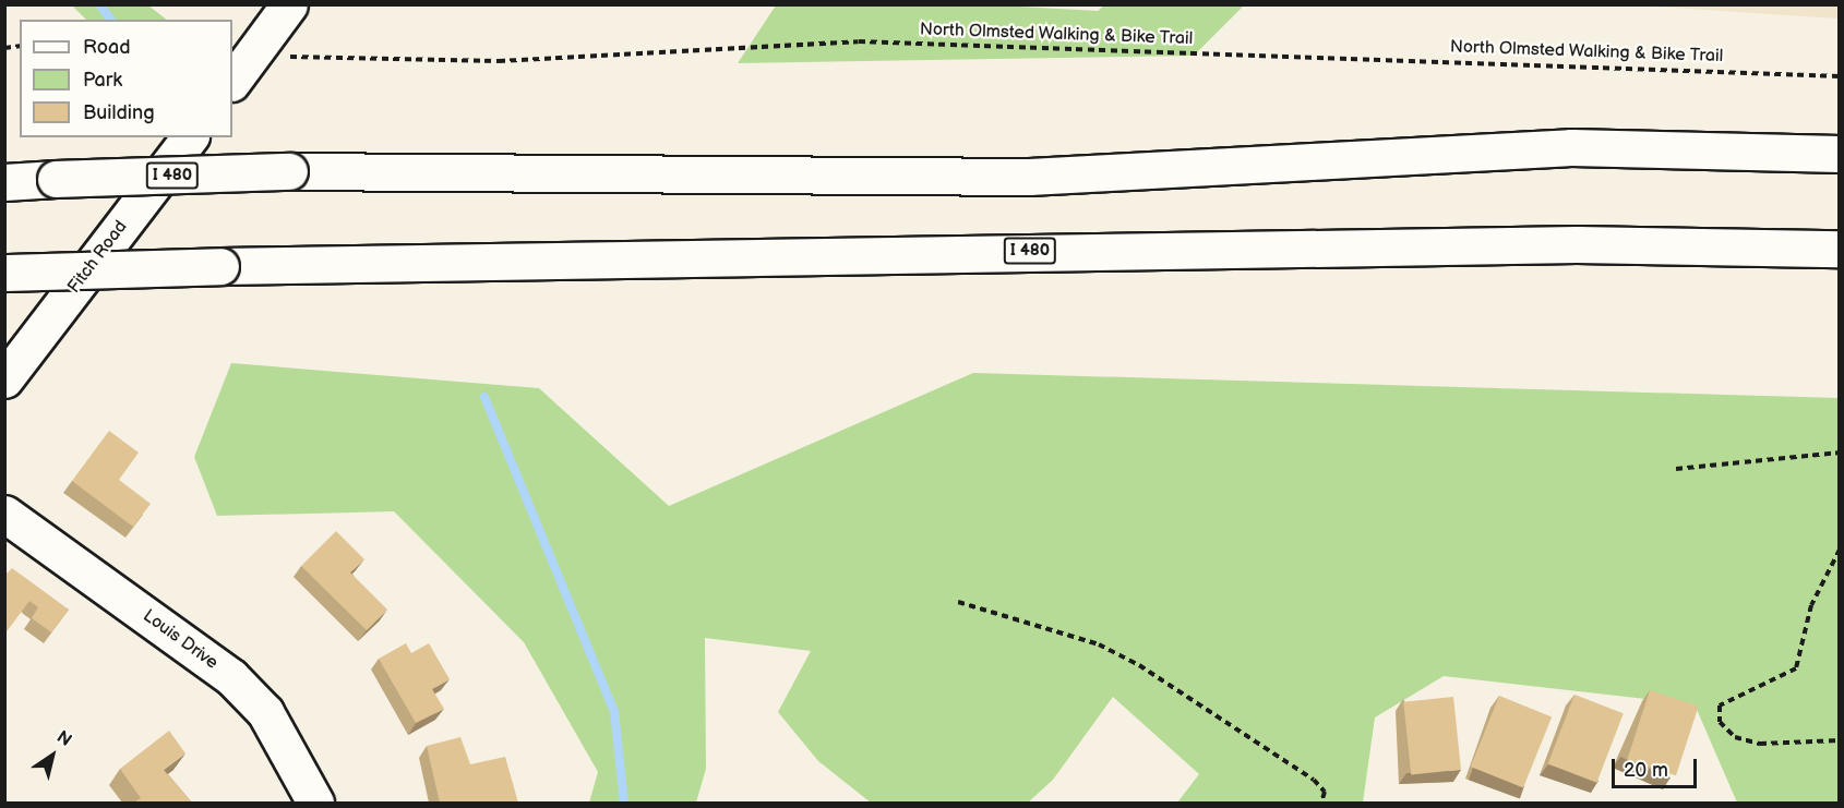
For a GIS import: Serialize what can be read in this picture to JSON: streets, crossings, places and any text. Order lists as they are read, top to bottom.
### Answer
{
  "streets": {
    "main road": ["I 480", "Fitch Road", "Louis Drive"],
    "path": ["North Olmsted Walking & Bike Trail"]
  },
  "legend": ["Road", "Park", "Building"],
  "scale_bar": "20 m",
  "north": "top right"
}
